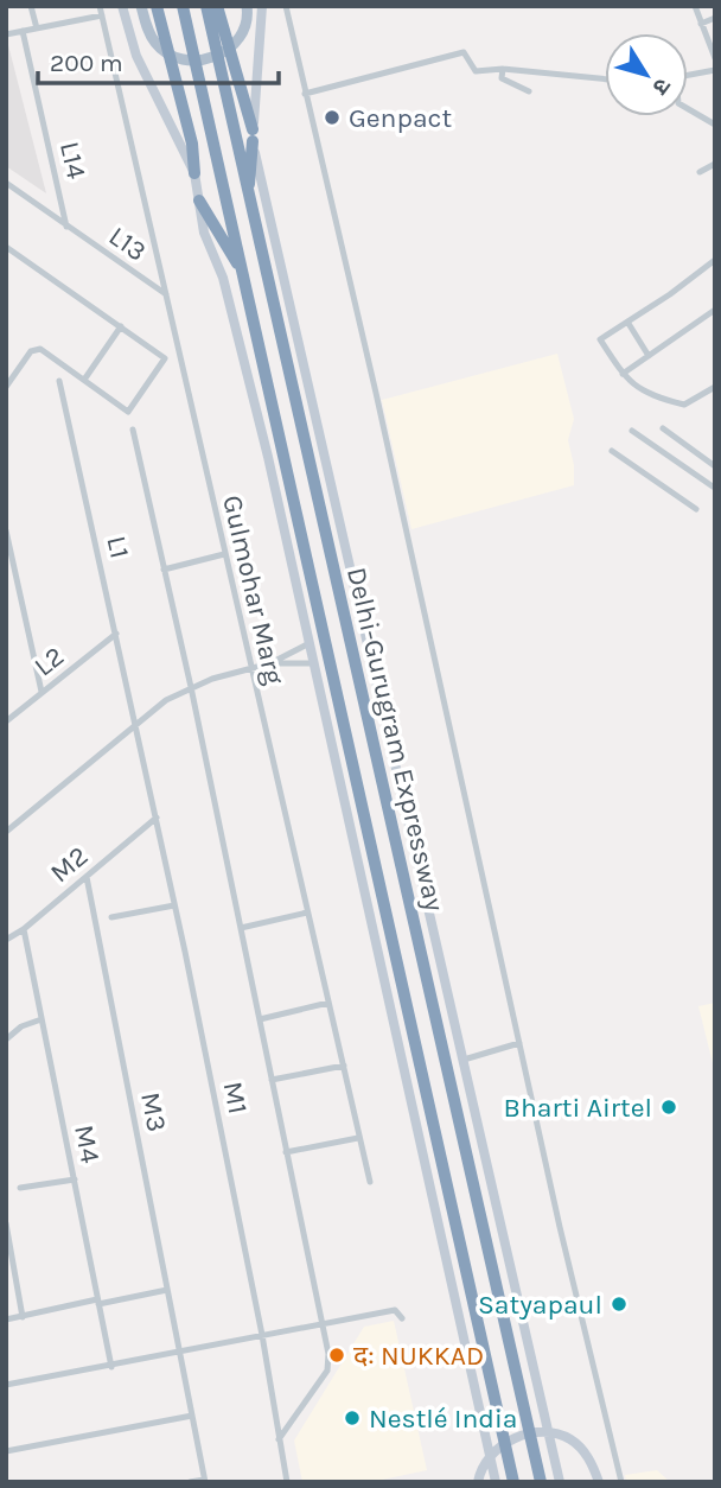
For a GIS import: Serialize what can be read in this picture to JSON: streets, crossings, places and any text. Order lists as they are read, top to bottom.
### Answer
{
  "streets": {
    "highway": ["Delhi-Gurugram Expressway"],
    "street": [
      "L14",
      "L13",
      "L1",
      "Gulmohar Marg",
      "L2",
      "M2",
      "M1",
      "M3",
      "M4"
    ]
  },
  "crossings": [
    ["L14", "L13"],
    ["L13", "Gulmohar Marg"],
    ["L1", "L2"],
    ["L1", "M1"],
    ["M2", "M1"],
    ["M2", "M3"],
    ["M2", "M4"]
  ],
  "places": [
    "Genpact",
    "Bharti Airtel",
    "Satyapaul",
    "द: NUKKAD",
    "Nestlé India"
  ],
  "scale_bar": "200 m",
  "north": "bottom right"
}
